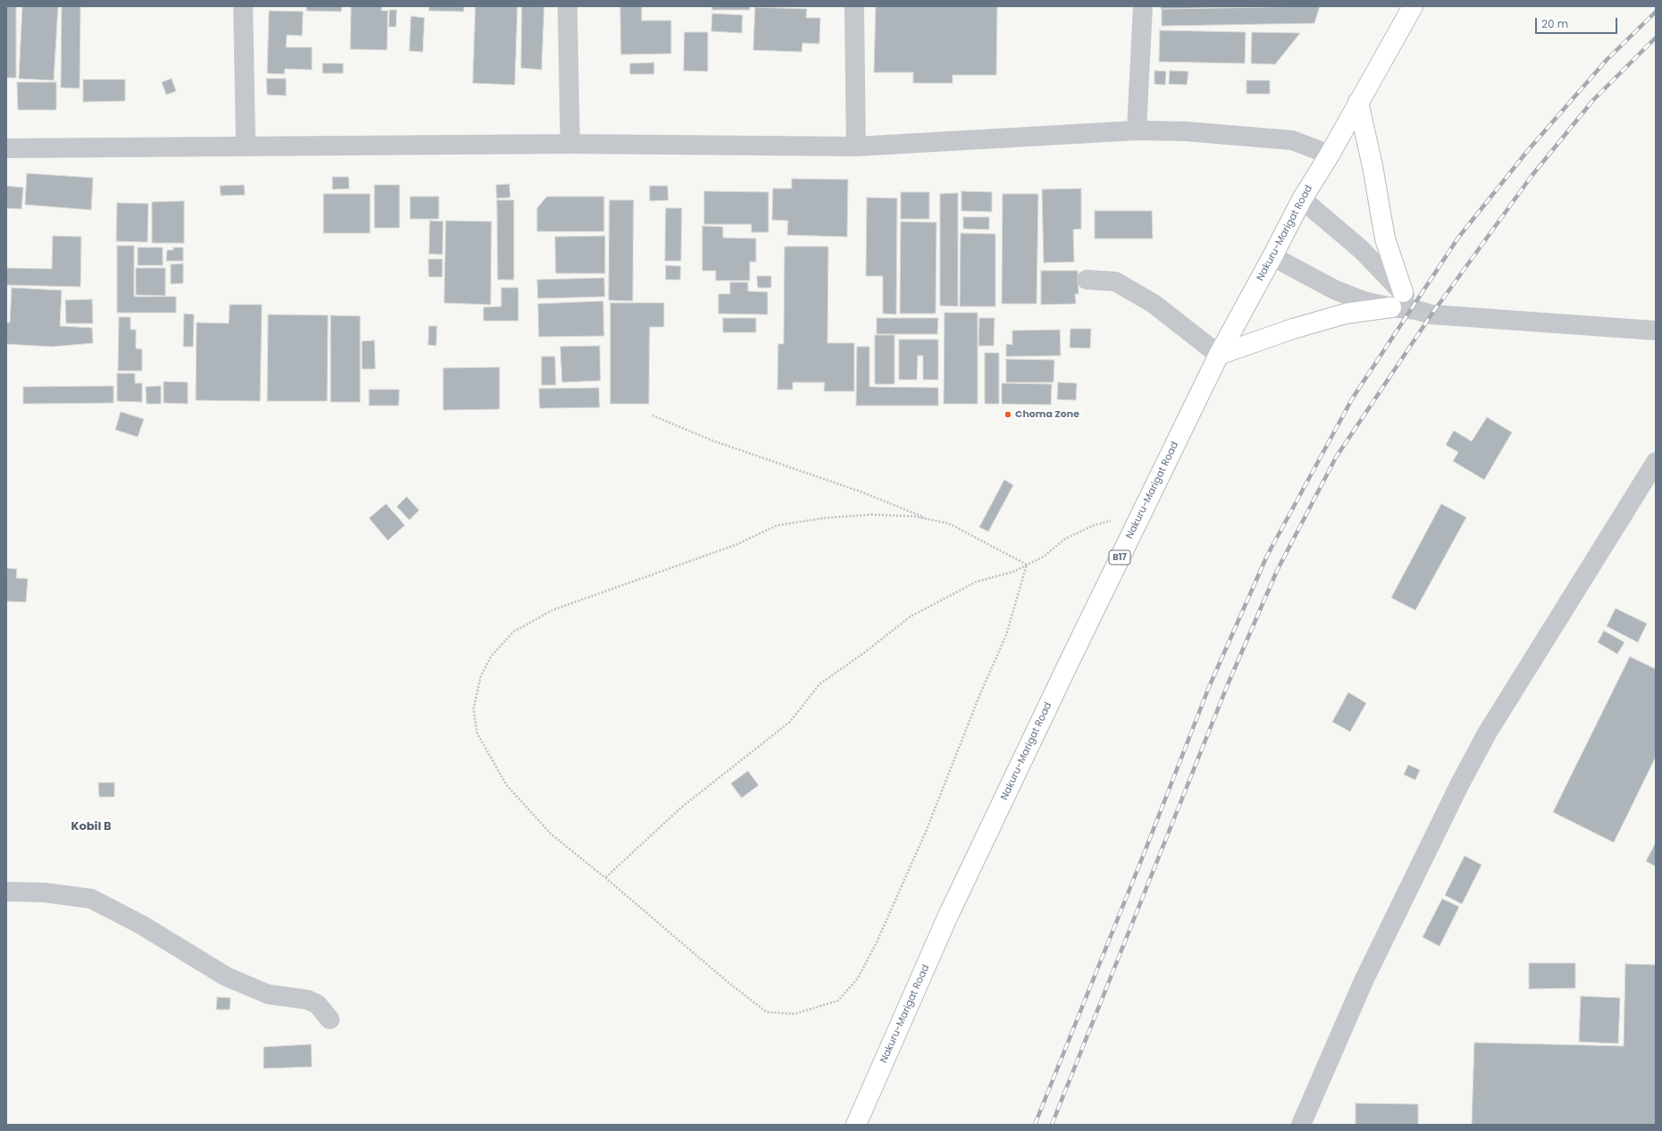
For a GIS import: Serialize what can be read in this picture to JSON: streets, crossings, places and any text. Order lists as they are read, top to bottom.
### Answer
{
  "streets": {
    "main road": ["Nakuru-Marigat Road", "B17"]
  },
  "districts": ["Kobil B"],
  "places": ["Choma Zone"],
  "scale_bar": "20 m"
}
